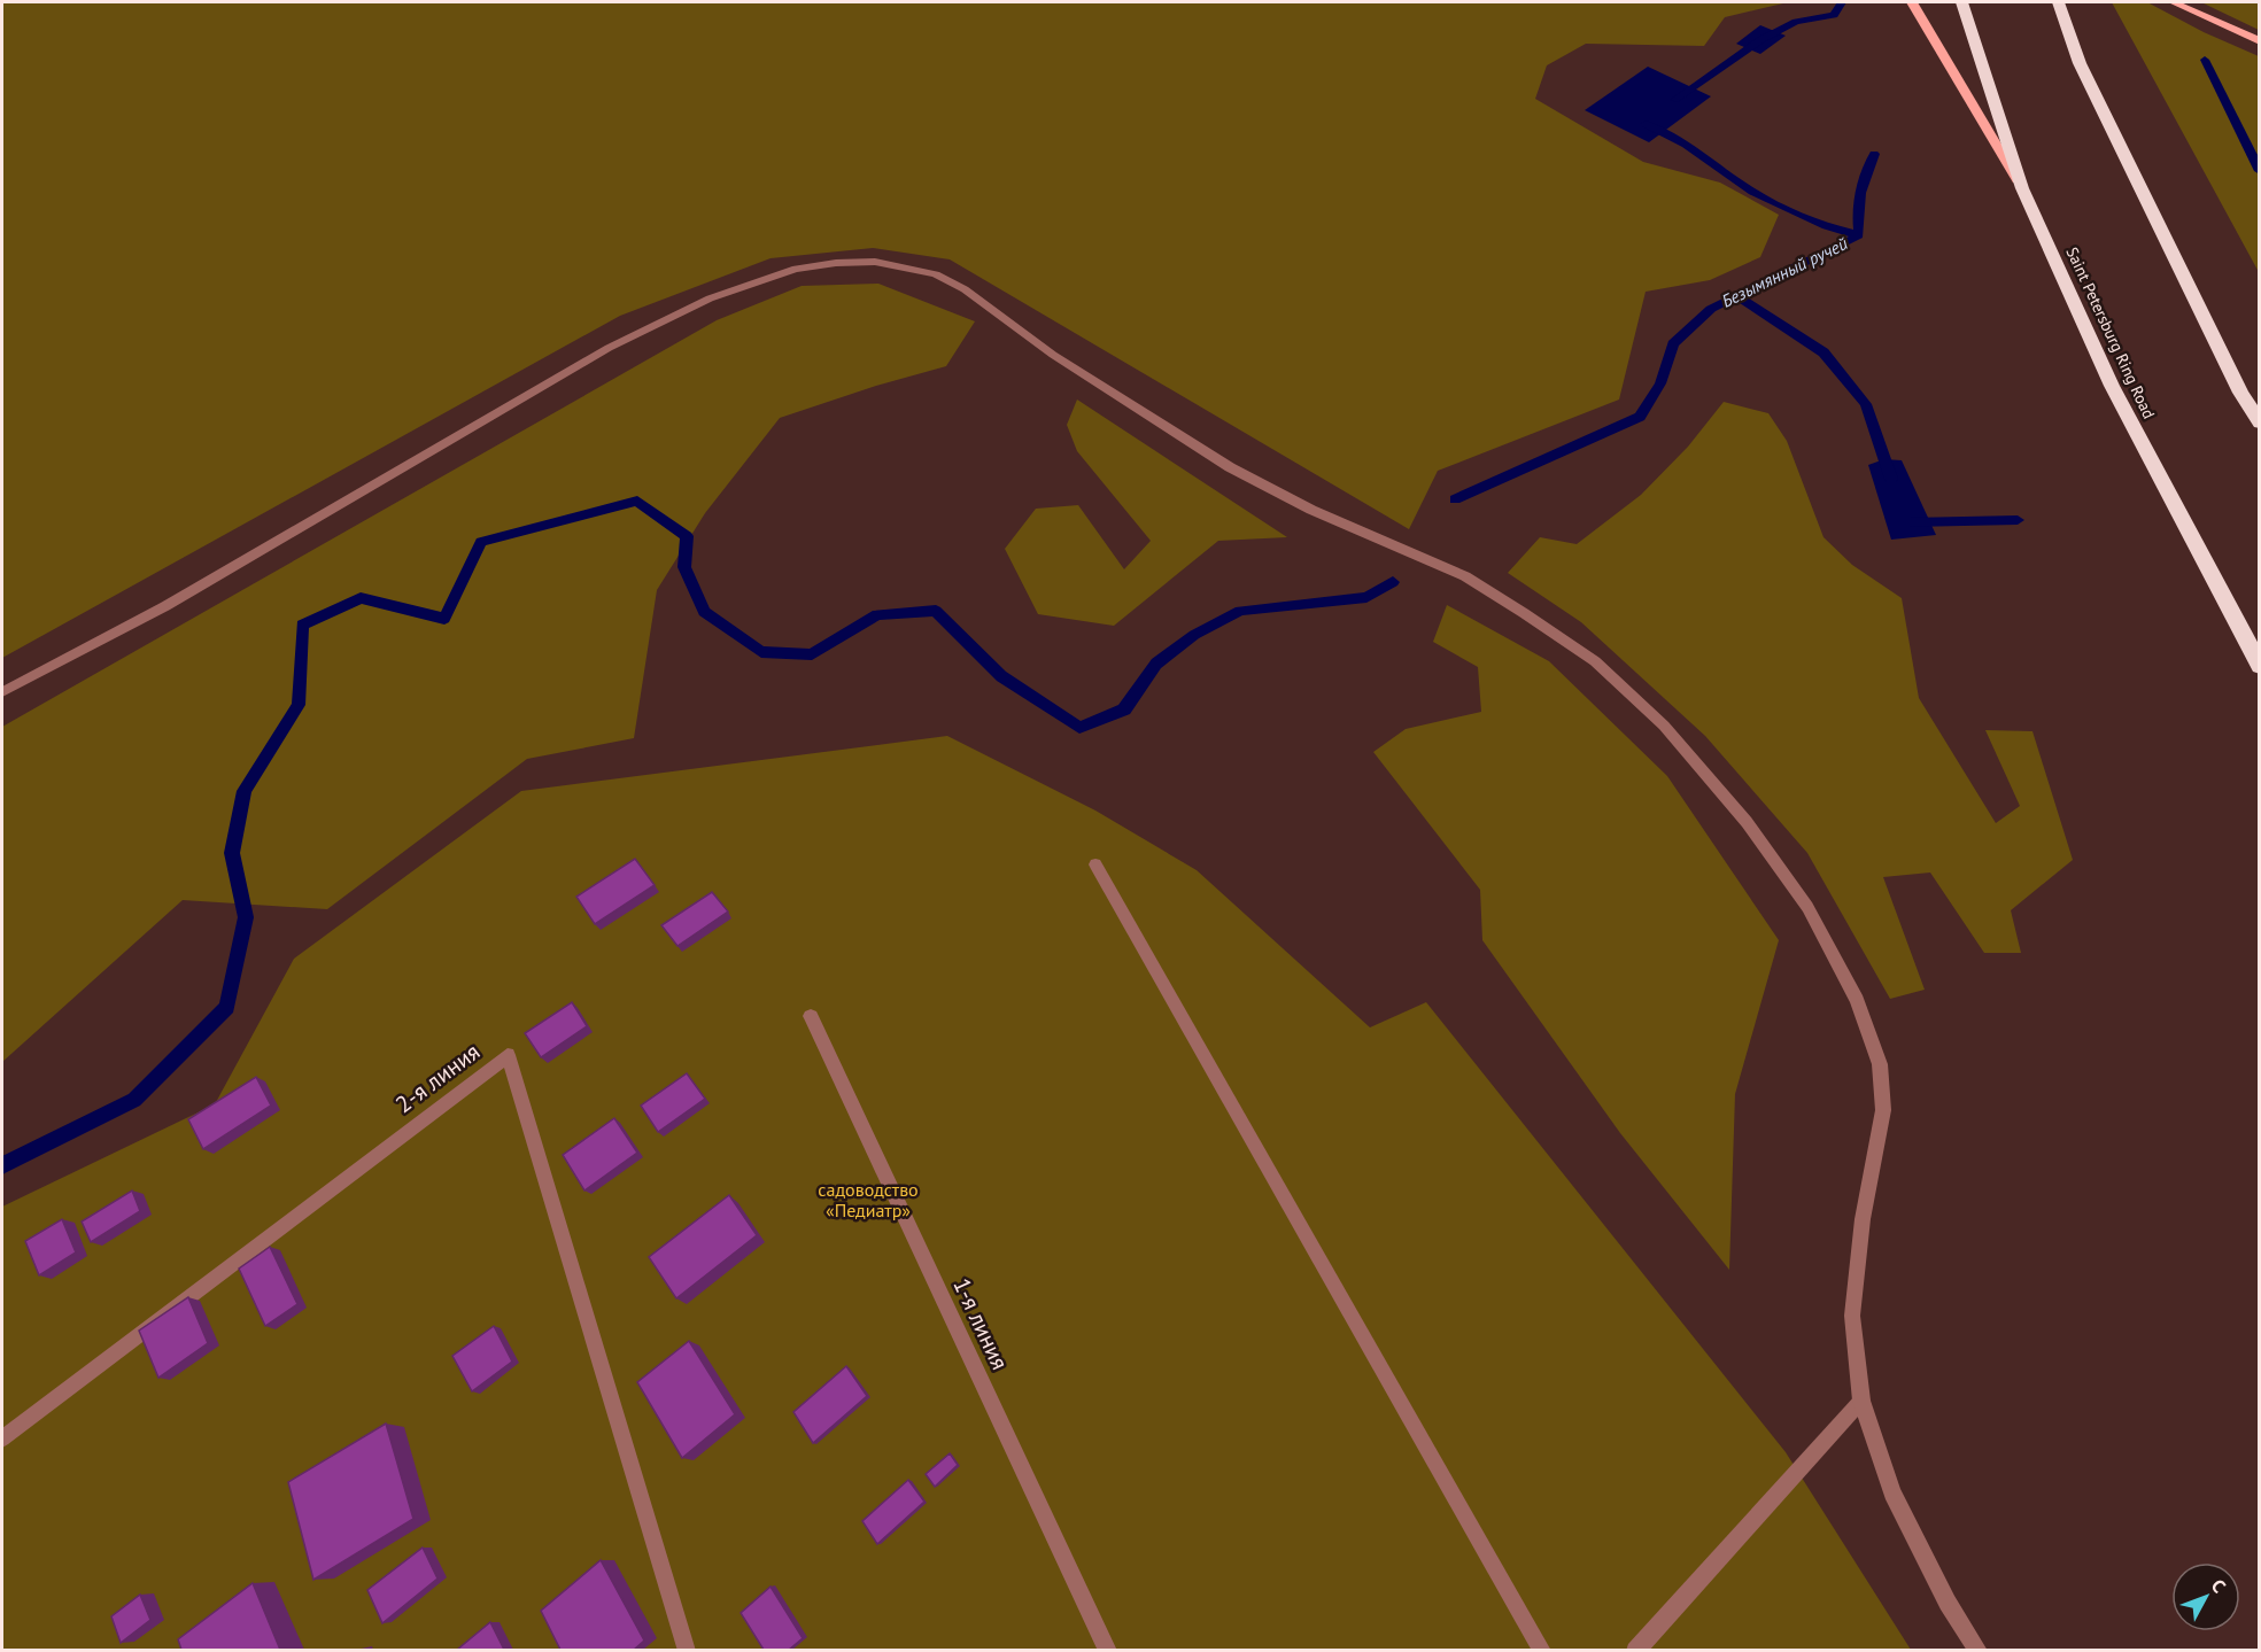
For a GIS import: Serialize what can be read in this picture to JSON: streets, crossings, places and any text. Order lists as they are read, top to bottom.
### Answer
{
  "streets": {
    "highway": ["Saint Petersburg Ring Road"],
    "street": ["2-я линия", "1-я линия"]
  },
  "water": ["Безымянный ручей"],
  "parks": ["садоводство «Педиатр»"],
  "north": "top right"
}
